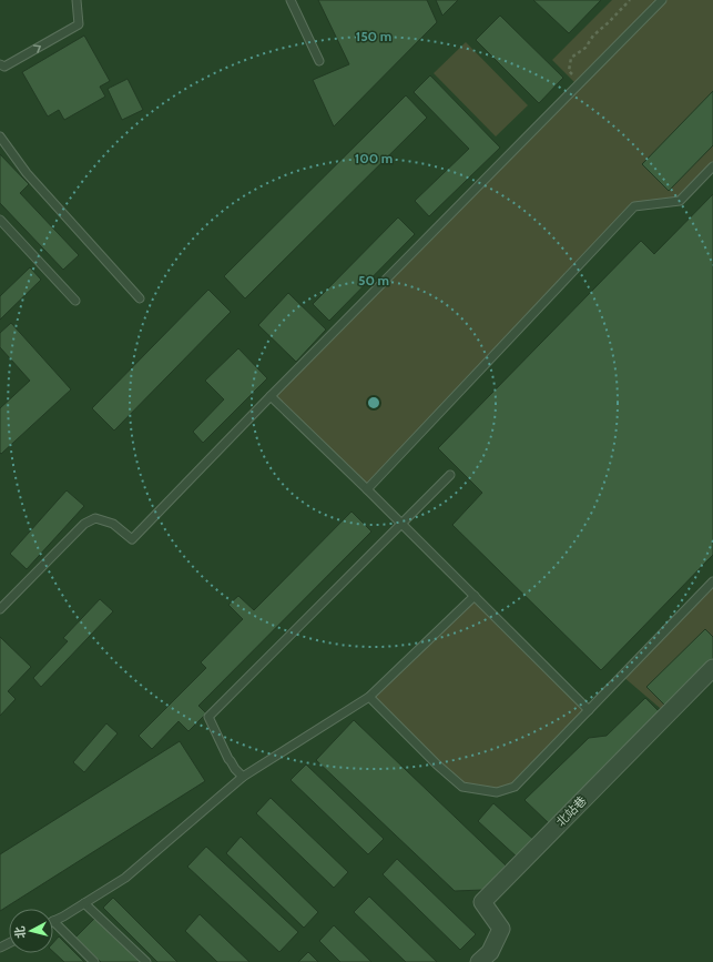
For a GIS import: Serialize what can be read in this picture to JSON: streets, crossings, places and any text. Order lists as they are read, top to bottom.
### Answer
{
  "streets": {
    "street": ["北站巷"]
  },
  "north": "left",
  "rings": ["150 m", "100 m", "50 m"]
}
